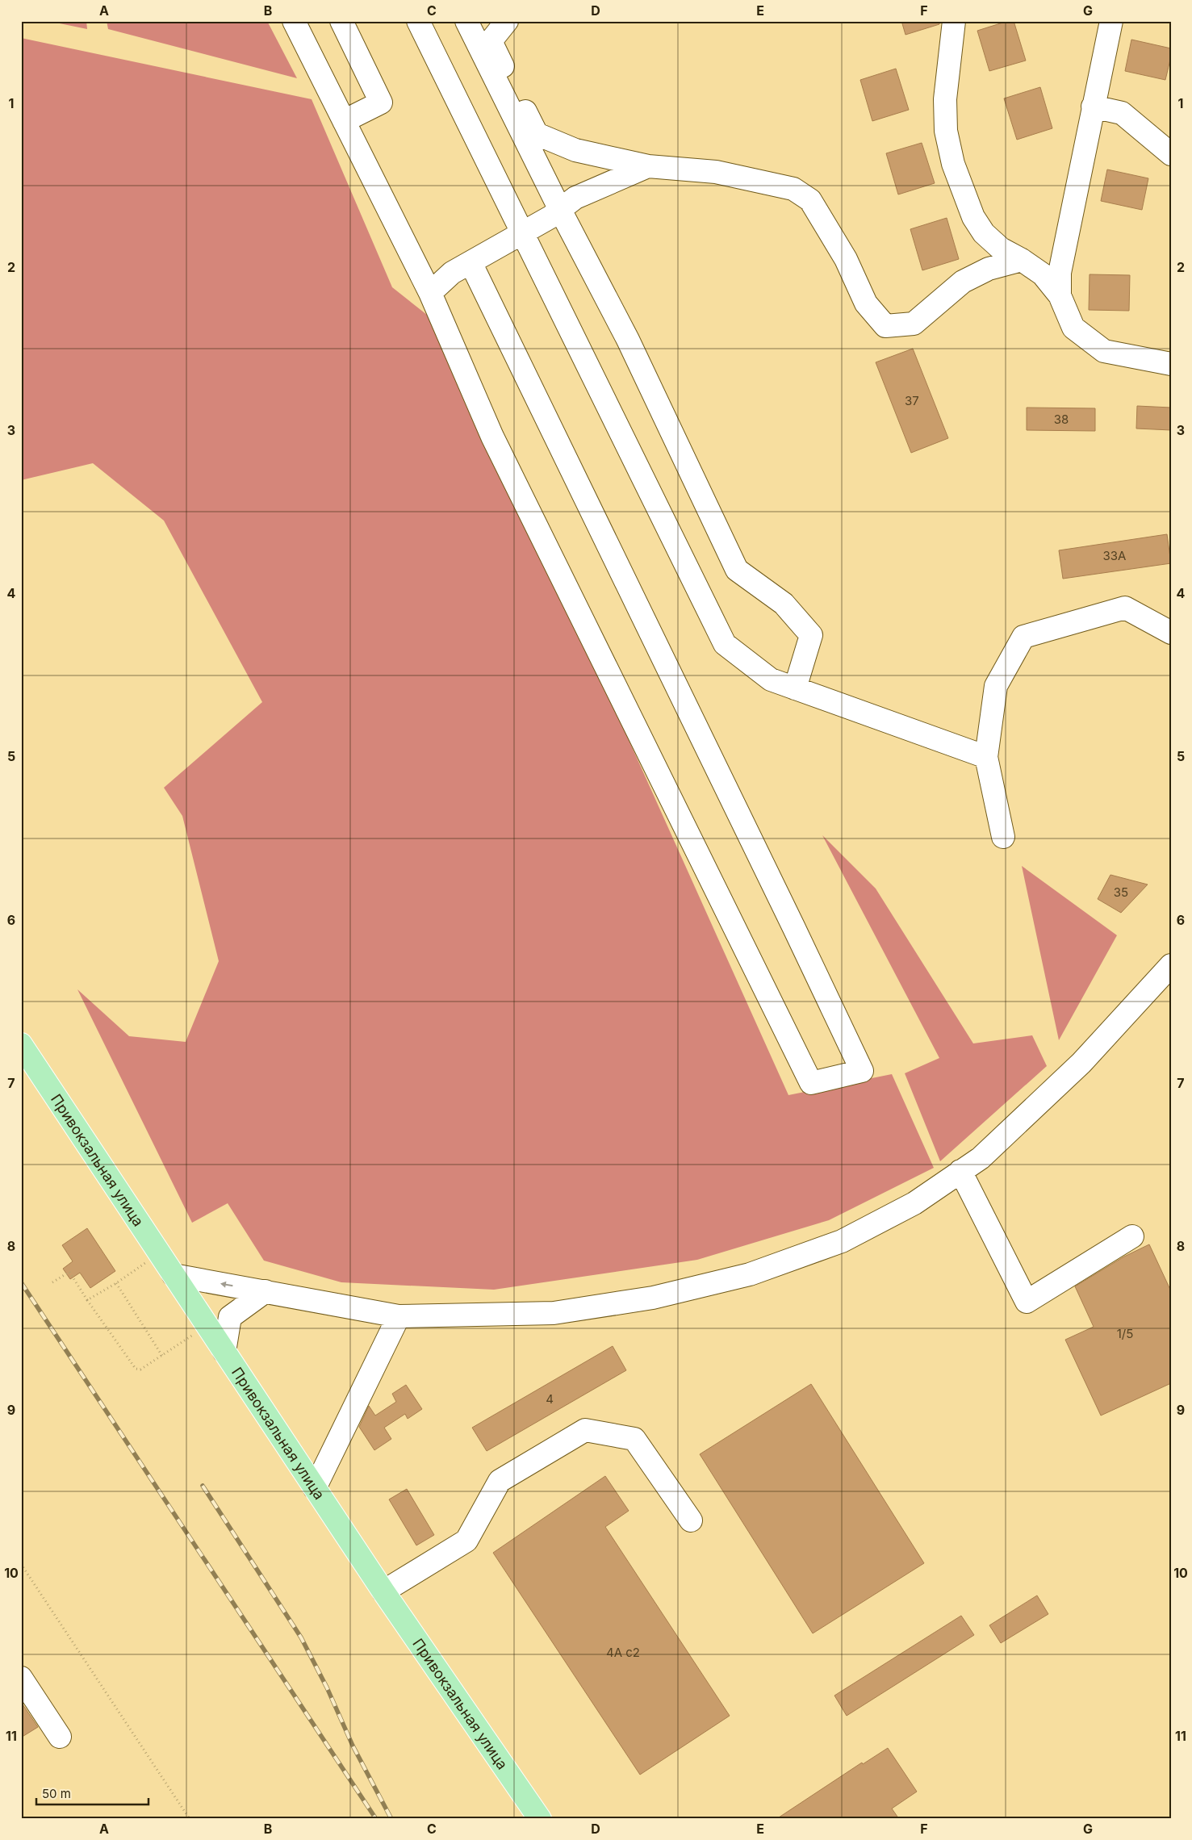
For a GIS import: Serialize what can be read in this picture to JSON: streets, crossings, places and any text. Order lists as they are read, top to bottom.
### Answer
{
  "streets": {
    "main road": ["Привокзальная улица"]
  },
  "house_numbers": [
    "37",
    "38",
    "33А",
    "35",
    "1/5",
    "4",
    "4А с2"
  ],
  "scale_bar": "50 m",
  "grid": {
    "columns": [
      "A",
      "B",
      "C",
      "D",
      "E",
      "F",
      "G"
    ],
    "rows": [
      "1",
      "2",
      "3",
      "4",
      "5",
      "6",
      "7",
      "8",
      "9",
      "10",
      "11"
    ]
  }
}
